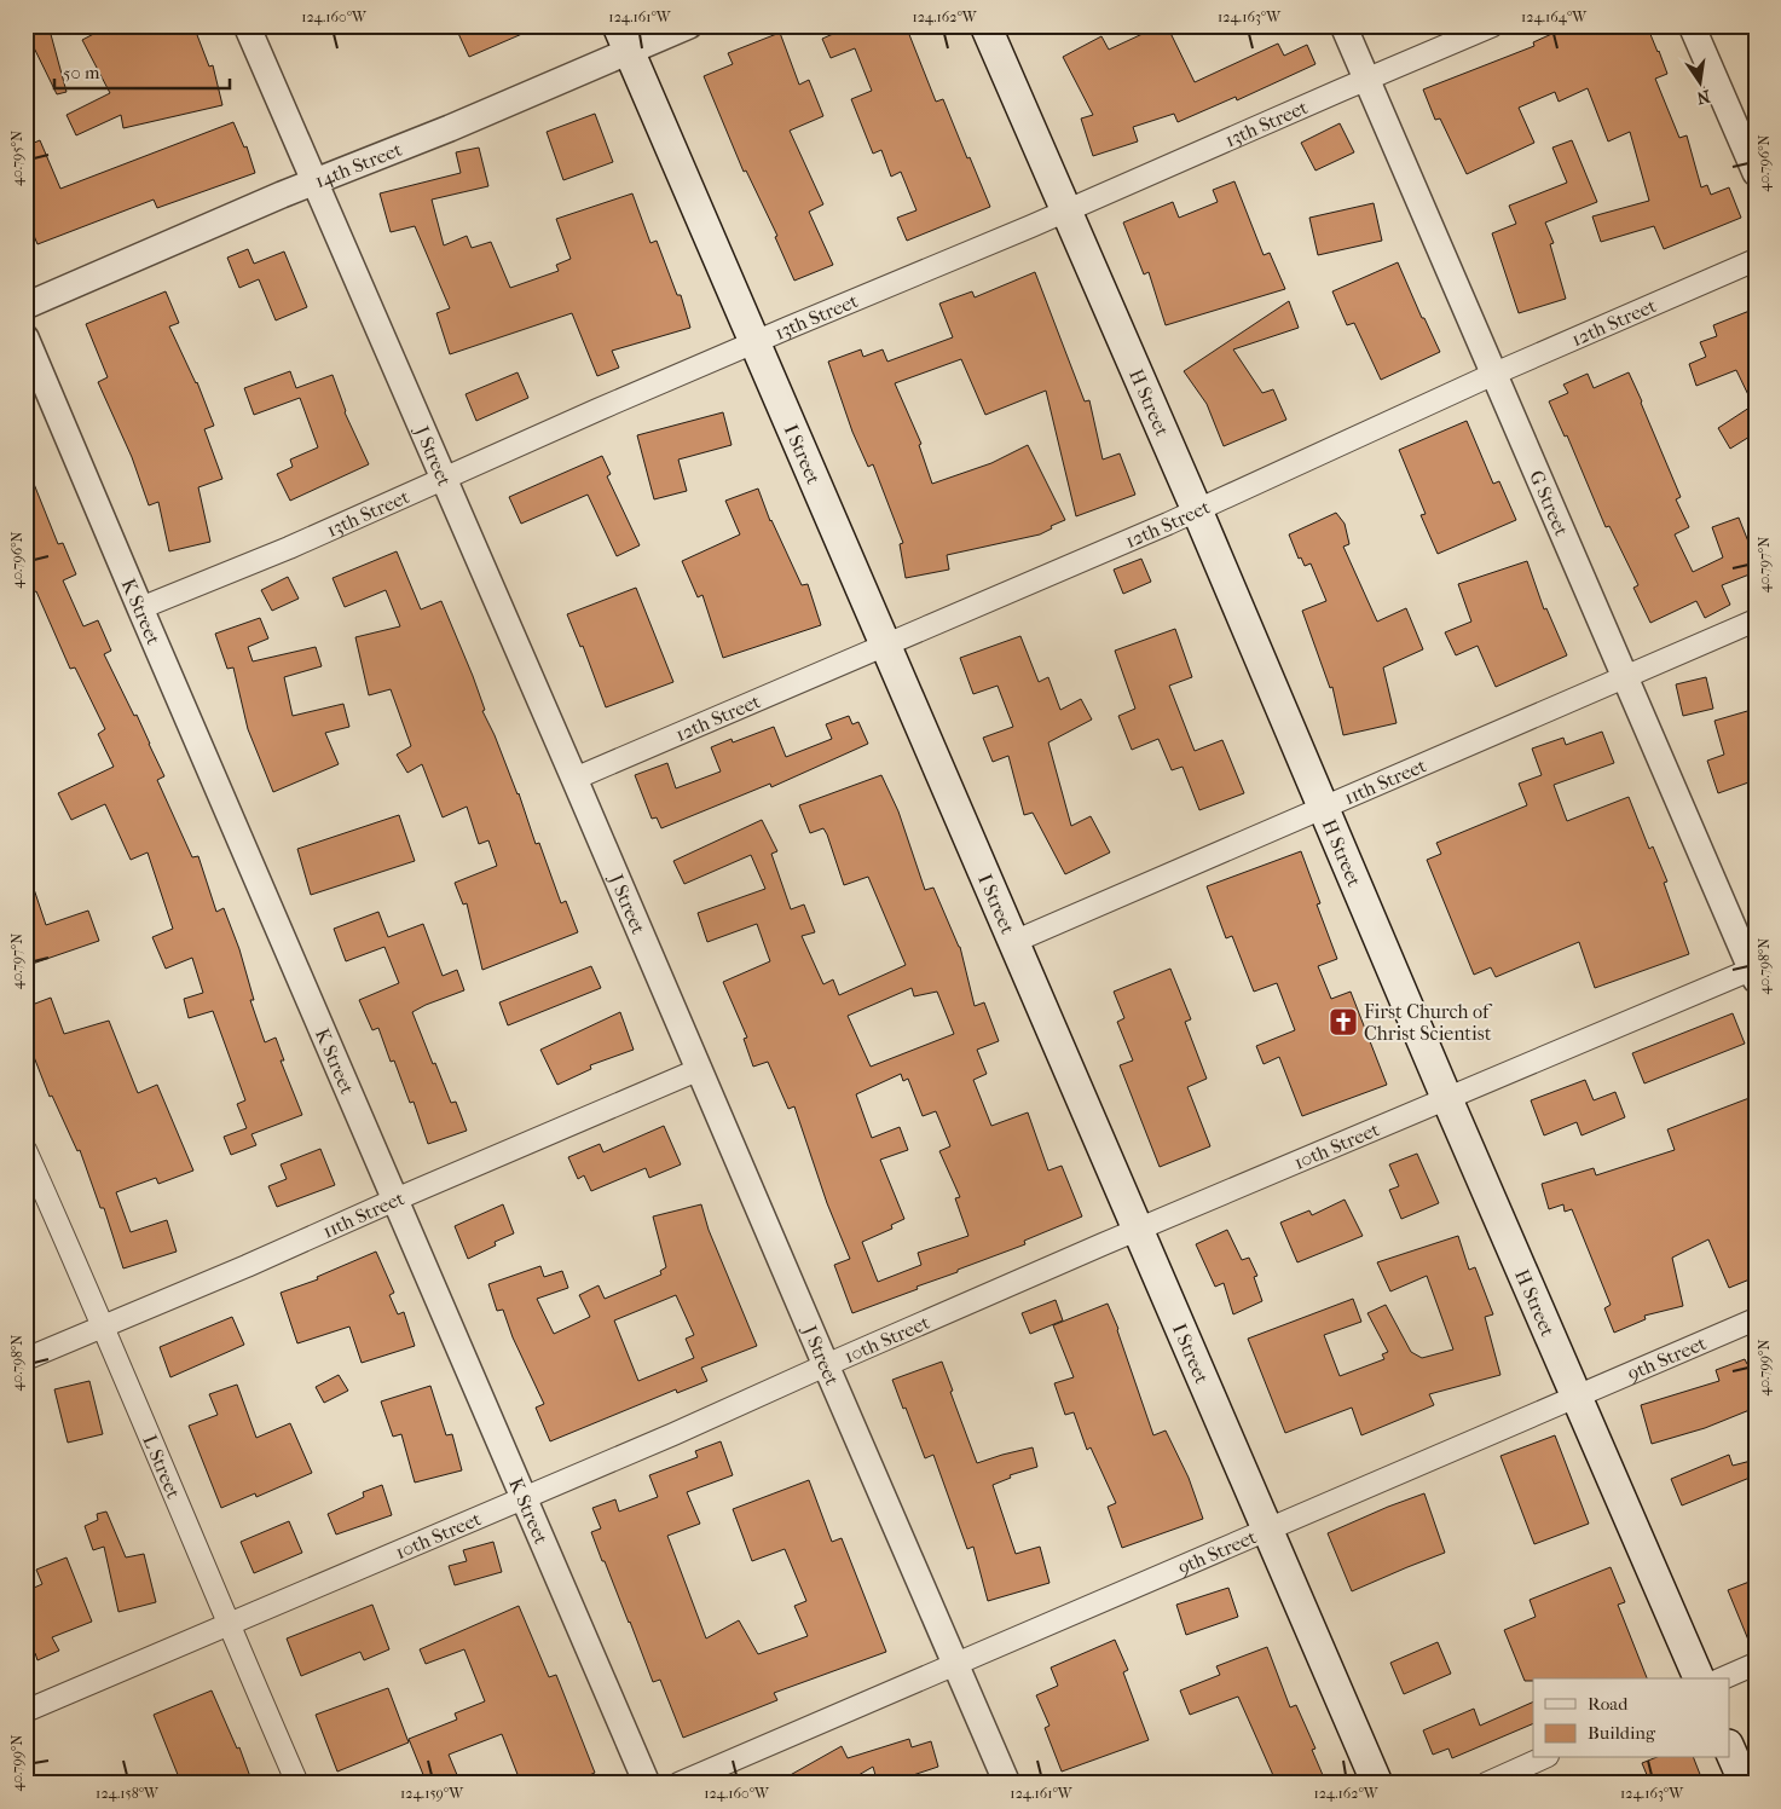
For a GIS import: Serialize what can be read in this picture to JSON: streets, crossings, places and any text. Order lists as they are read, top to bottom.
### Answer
{
  "streets": {
    "main road": ["H Street", "I Street"],
    "street": [
      "13th Street",
      "14th Street",
      "12th Street",
      "J Street",
      "G Street",
      "K Street",
      "11th Street",
      "10th Street",
      "9th Street",
      "L Street"
    ]
  },
  "crossings": [
    ["13th Street", "H Street"],
    ["13th Street", "J Street"],
    ["13th Street", "I Street"],
    ["13th Street", "G Street"],
    ["13th Street", "K Street"],
    ["14th Street", "J Street"],
    ["14th Street", "I Street"],
    ["12th Street", "H Street"],
    ["12th Street", "J Street"],
    ["12th Street", "I Street"],
    ["12th Street", "G Street"],
    ["H Street", "11th Street"],
    ["H Street", "10th Street"],
    ["H Street", "9th Street"],
    ["J Street", "11th Street"],
    ["J Street", "10th Street"],
    ["J Street", "9th Street"],
    ["I Street", "11th Street"],
    ["I Street", "10th Street"],
    ["I Street", "9th Street"],
    ["G Street", "11th Street"],
    ["G Street", "10th Street"],
    ["K Street", "11th Street"],
    ["K Street", "10th Street"],
    ["11th Street", "L Street"],
    ["10th Street", "L Street"]
  ],
  "places": {
    "church": ["First Church of Christ Scientist"]
  },
  "legend": ["Road", "Building"],
  "scale_bar": "50 m",
  "north": "bottom",
  "coordinates": [
    "124.160°W",
    "124.161°W",
    "124.162°W",
    "124.163°W",
    "124.164°W",
    "40.795°N",
    "40.796°N",
    "40.797°N",
    "40.798°N",
    "40.799°N",
    "124.158°W",
    "124.159°W"
  ]
}
